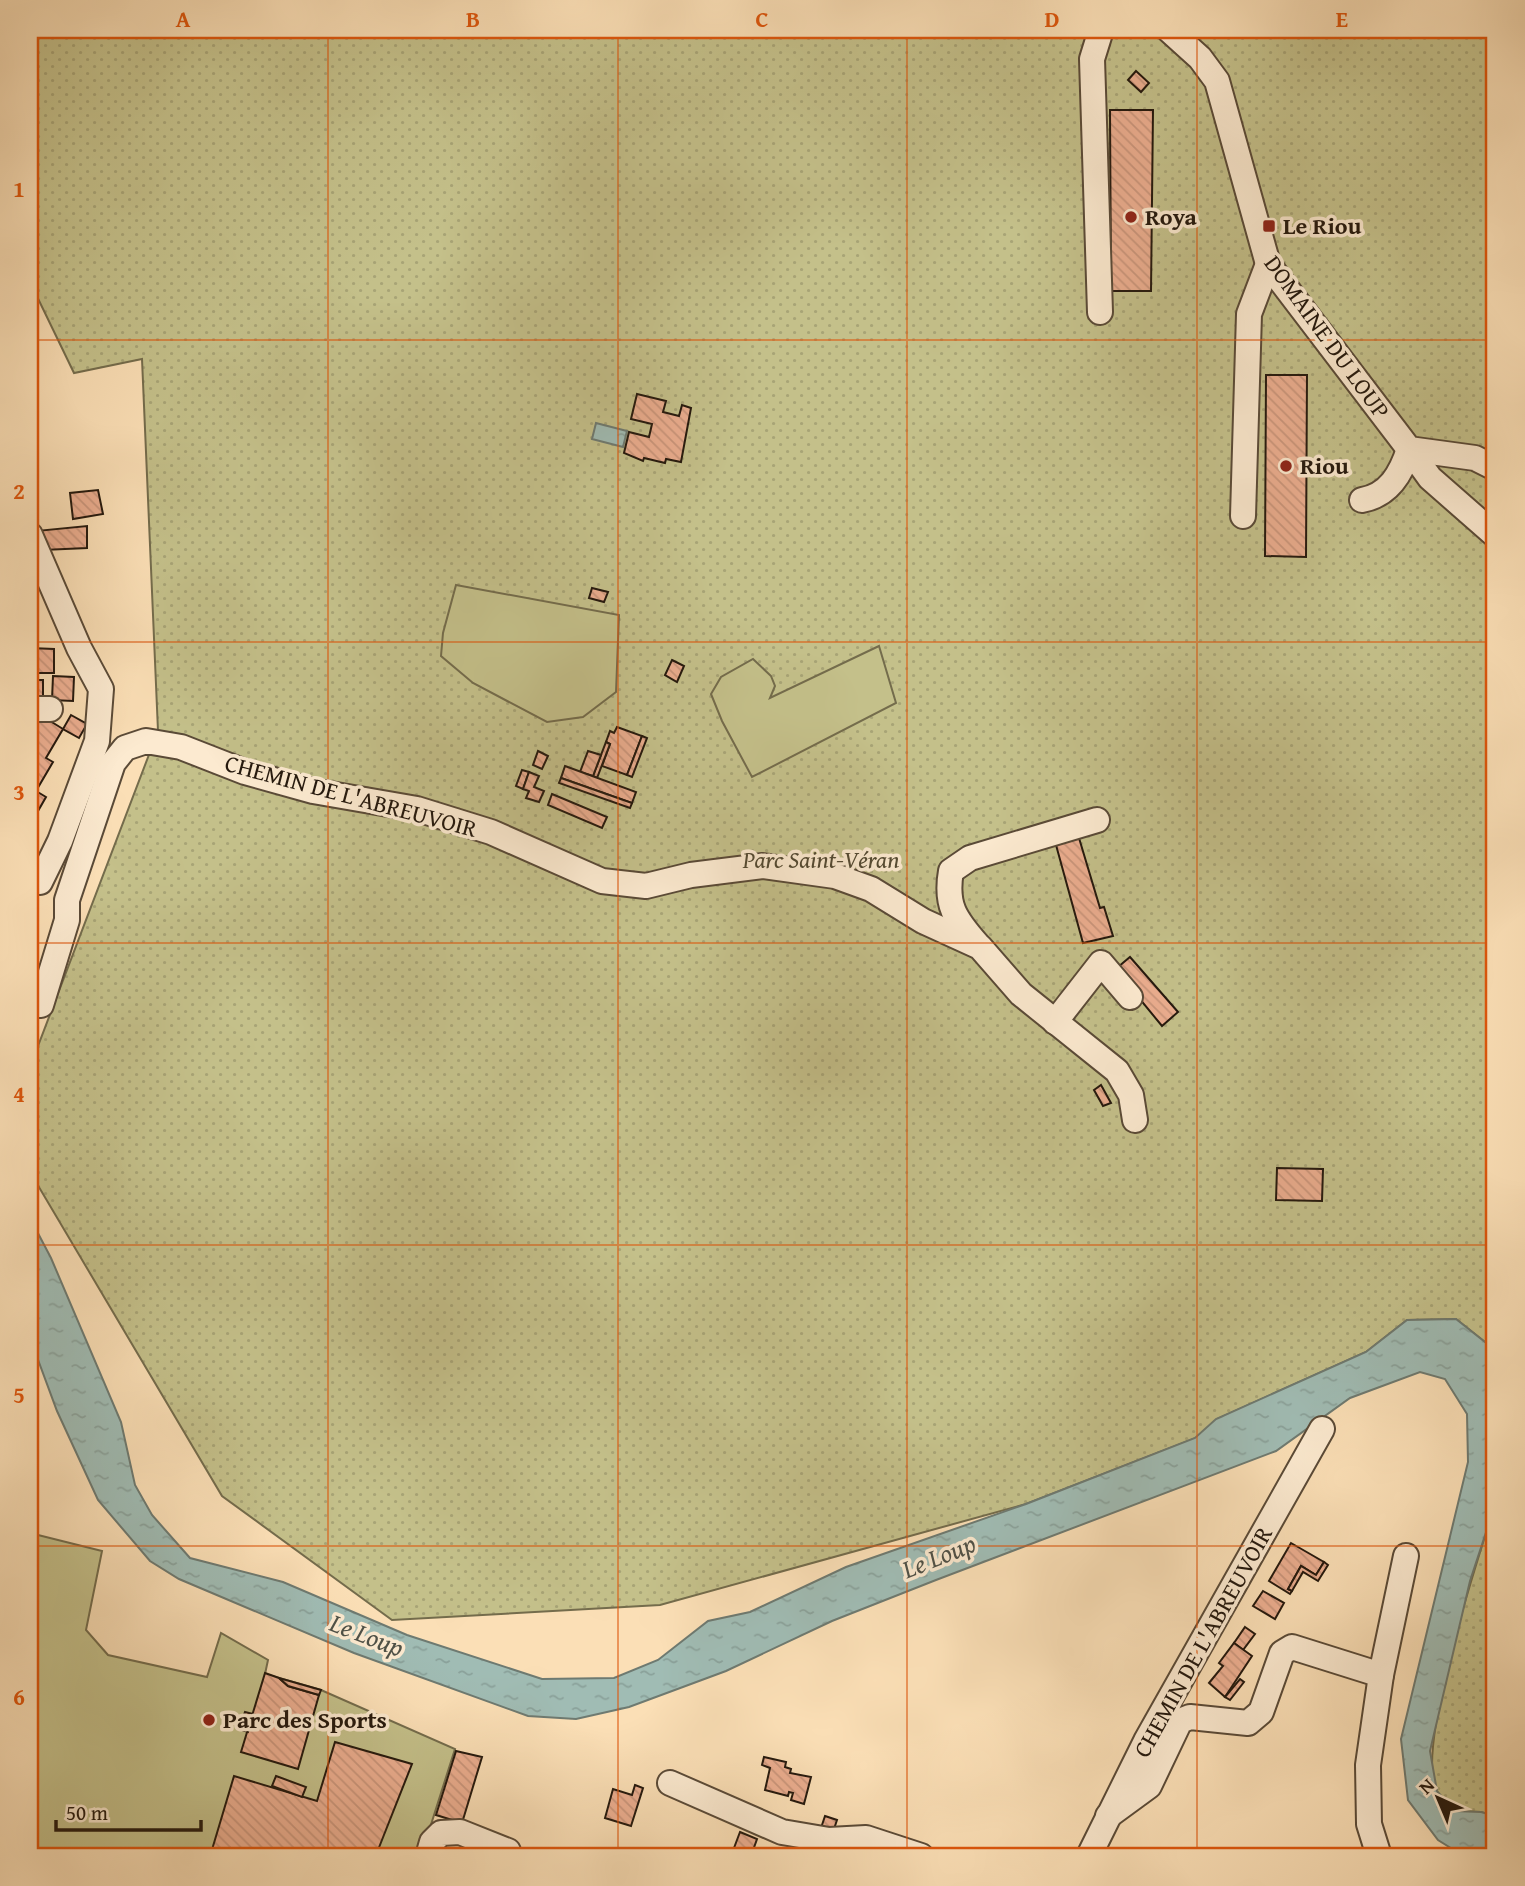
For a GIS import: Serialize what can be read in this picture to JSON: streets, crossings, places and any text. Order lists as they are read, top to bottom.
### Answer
{
  "streets": {
    "street": ["DOMAINE DU LOUP", "CHEMIN DE L'ABREUVOIR"]
  },
  "water": ["Le Loup"],
  "parks": ["Parc Saint-Véran"],
  "places": {
    "other": ["Roya", "Riou", "Parc des Sports"],
    "transit": ["Le Riou"]
  },
  "scale_bar": "50 m",
  "north": "top left",
  "grid": {
    "columns": [
      "A",
      "B",
      "C",
      "D",
      "E"
    ],
    "rows": [
      "1",
      "2",
      "3",
      "4",
      "5",
      "6"
    ]
  }
}
